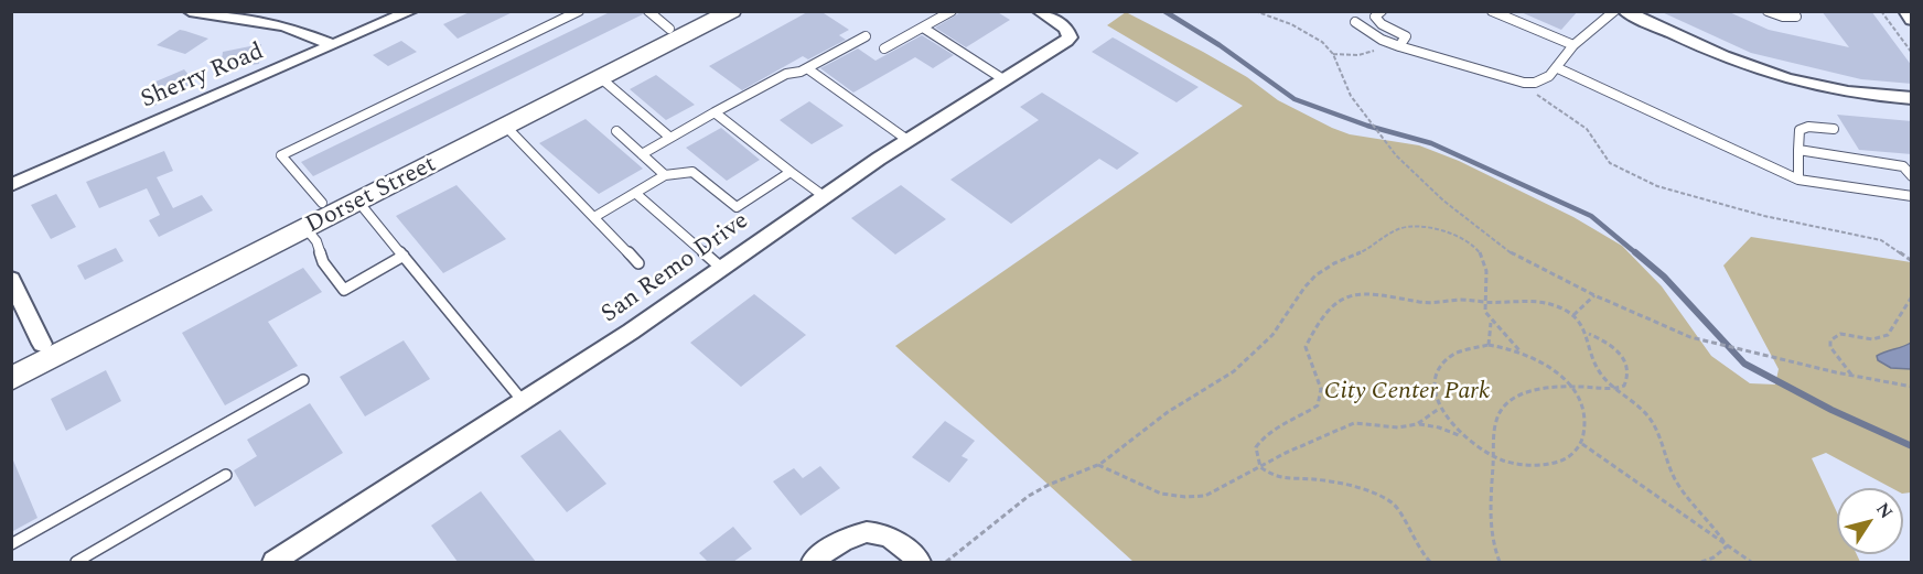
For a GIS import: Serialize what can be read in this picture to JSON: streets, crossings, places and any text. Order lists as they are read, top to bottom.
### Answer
{
  "streets": {
    "main road": ["Dorset Street"],
    "street": ["Sherry Road", "San Remo Drive"]
  },
  "parks": ["City Center Park"],
  "north": "top right"
}
